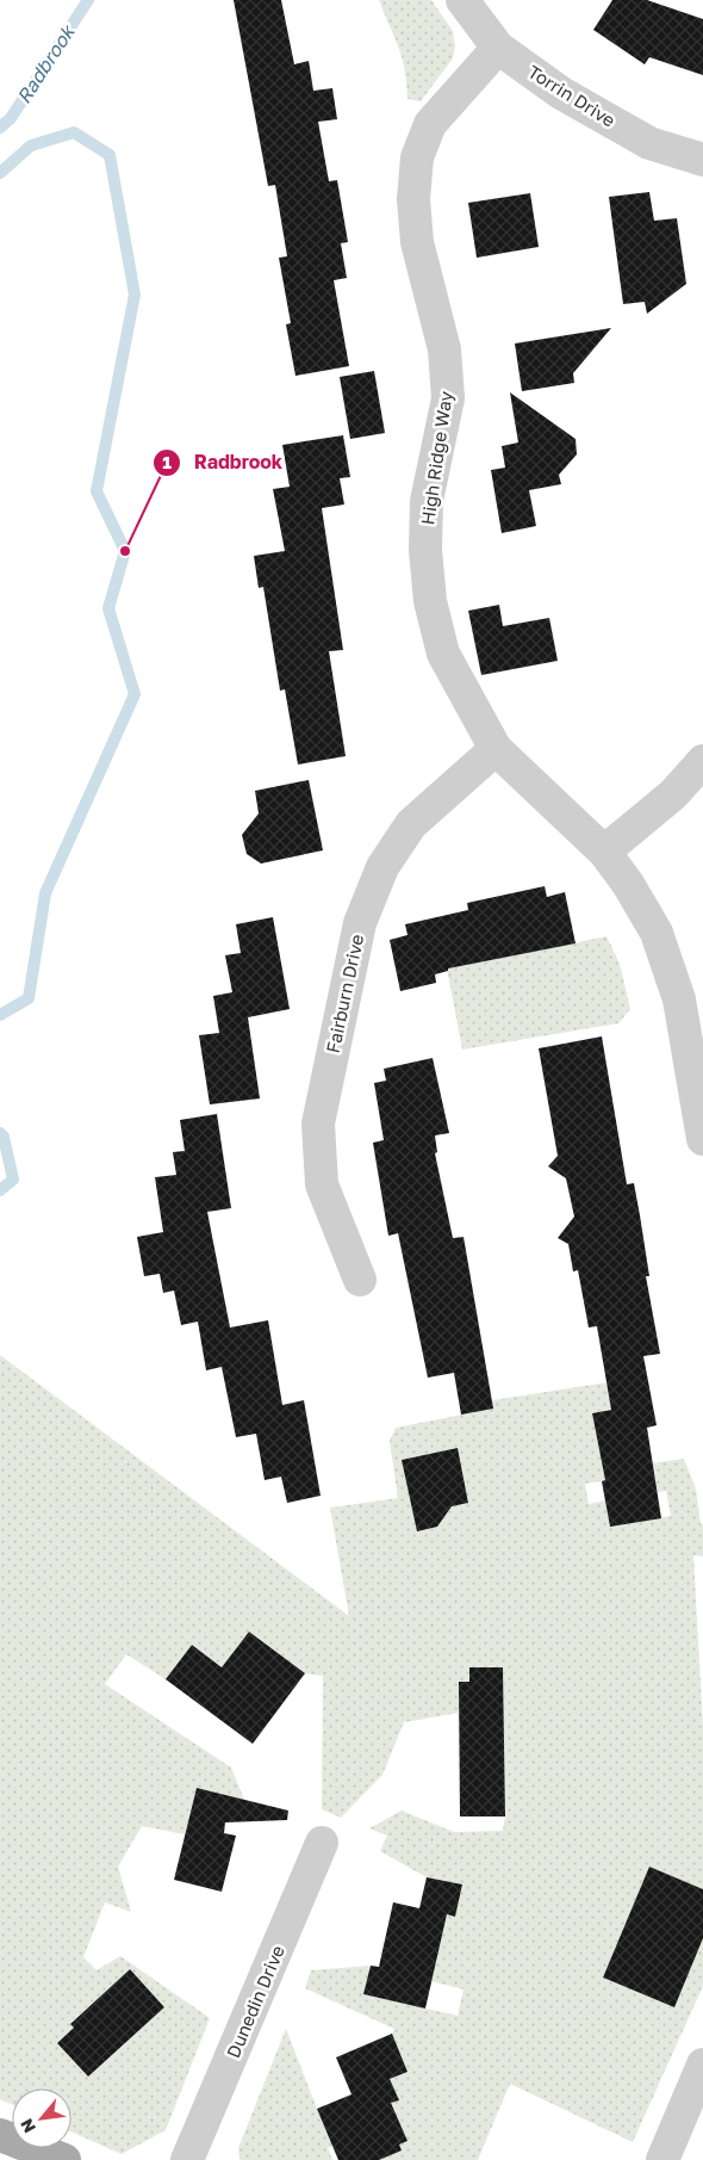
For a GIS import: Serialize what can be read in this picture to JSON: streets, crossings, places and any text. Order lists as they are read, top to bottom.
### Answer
{
  "streets": {
    "street": [
      "Torrin Drive",
      "High Ridge Way",
      "Fairburn Drive",
      "Dunedin Drive"
    ]
  },
  "crossings": [
    ["Torrin Drive", "High Ridge Way"],
    ["High Ridge Way", "Fairburn Drive"]
  ],
  "water": ["Radbrook"],
  "places": ["Radbrook"],
  "north": "bottom left"
}
